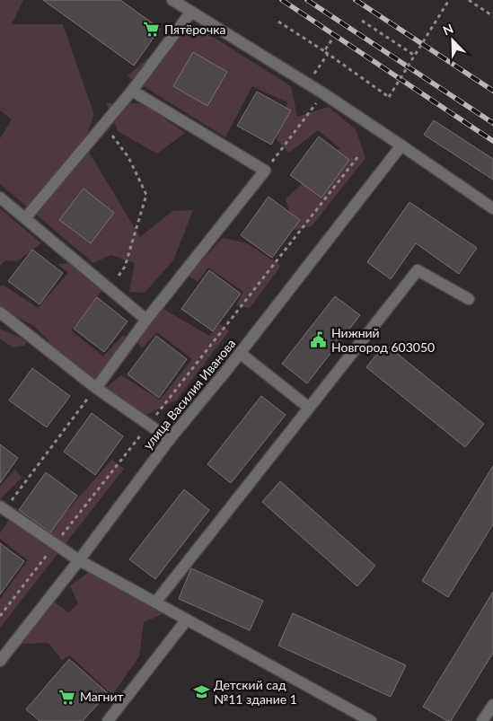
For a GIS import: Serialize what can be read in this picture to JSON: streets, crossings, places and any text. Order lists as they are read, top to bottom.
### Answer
{
  "streets": {
    "street": ["улица Василия Иванова"]
  },
  "places": {
    "supermarket": ["Пятёрочка", "Магнит"],
    "public building": ["Нижний Новгород 603050"],
    "school or university": ["Детский сад №11 здание 1"]
  },
  "north": "top left"
}
